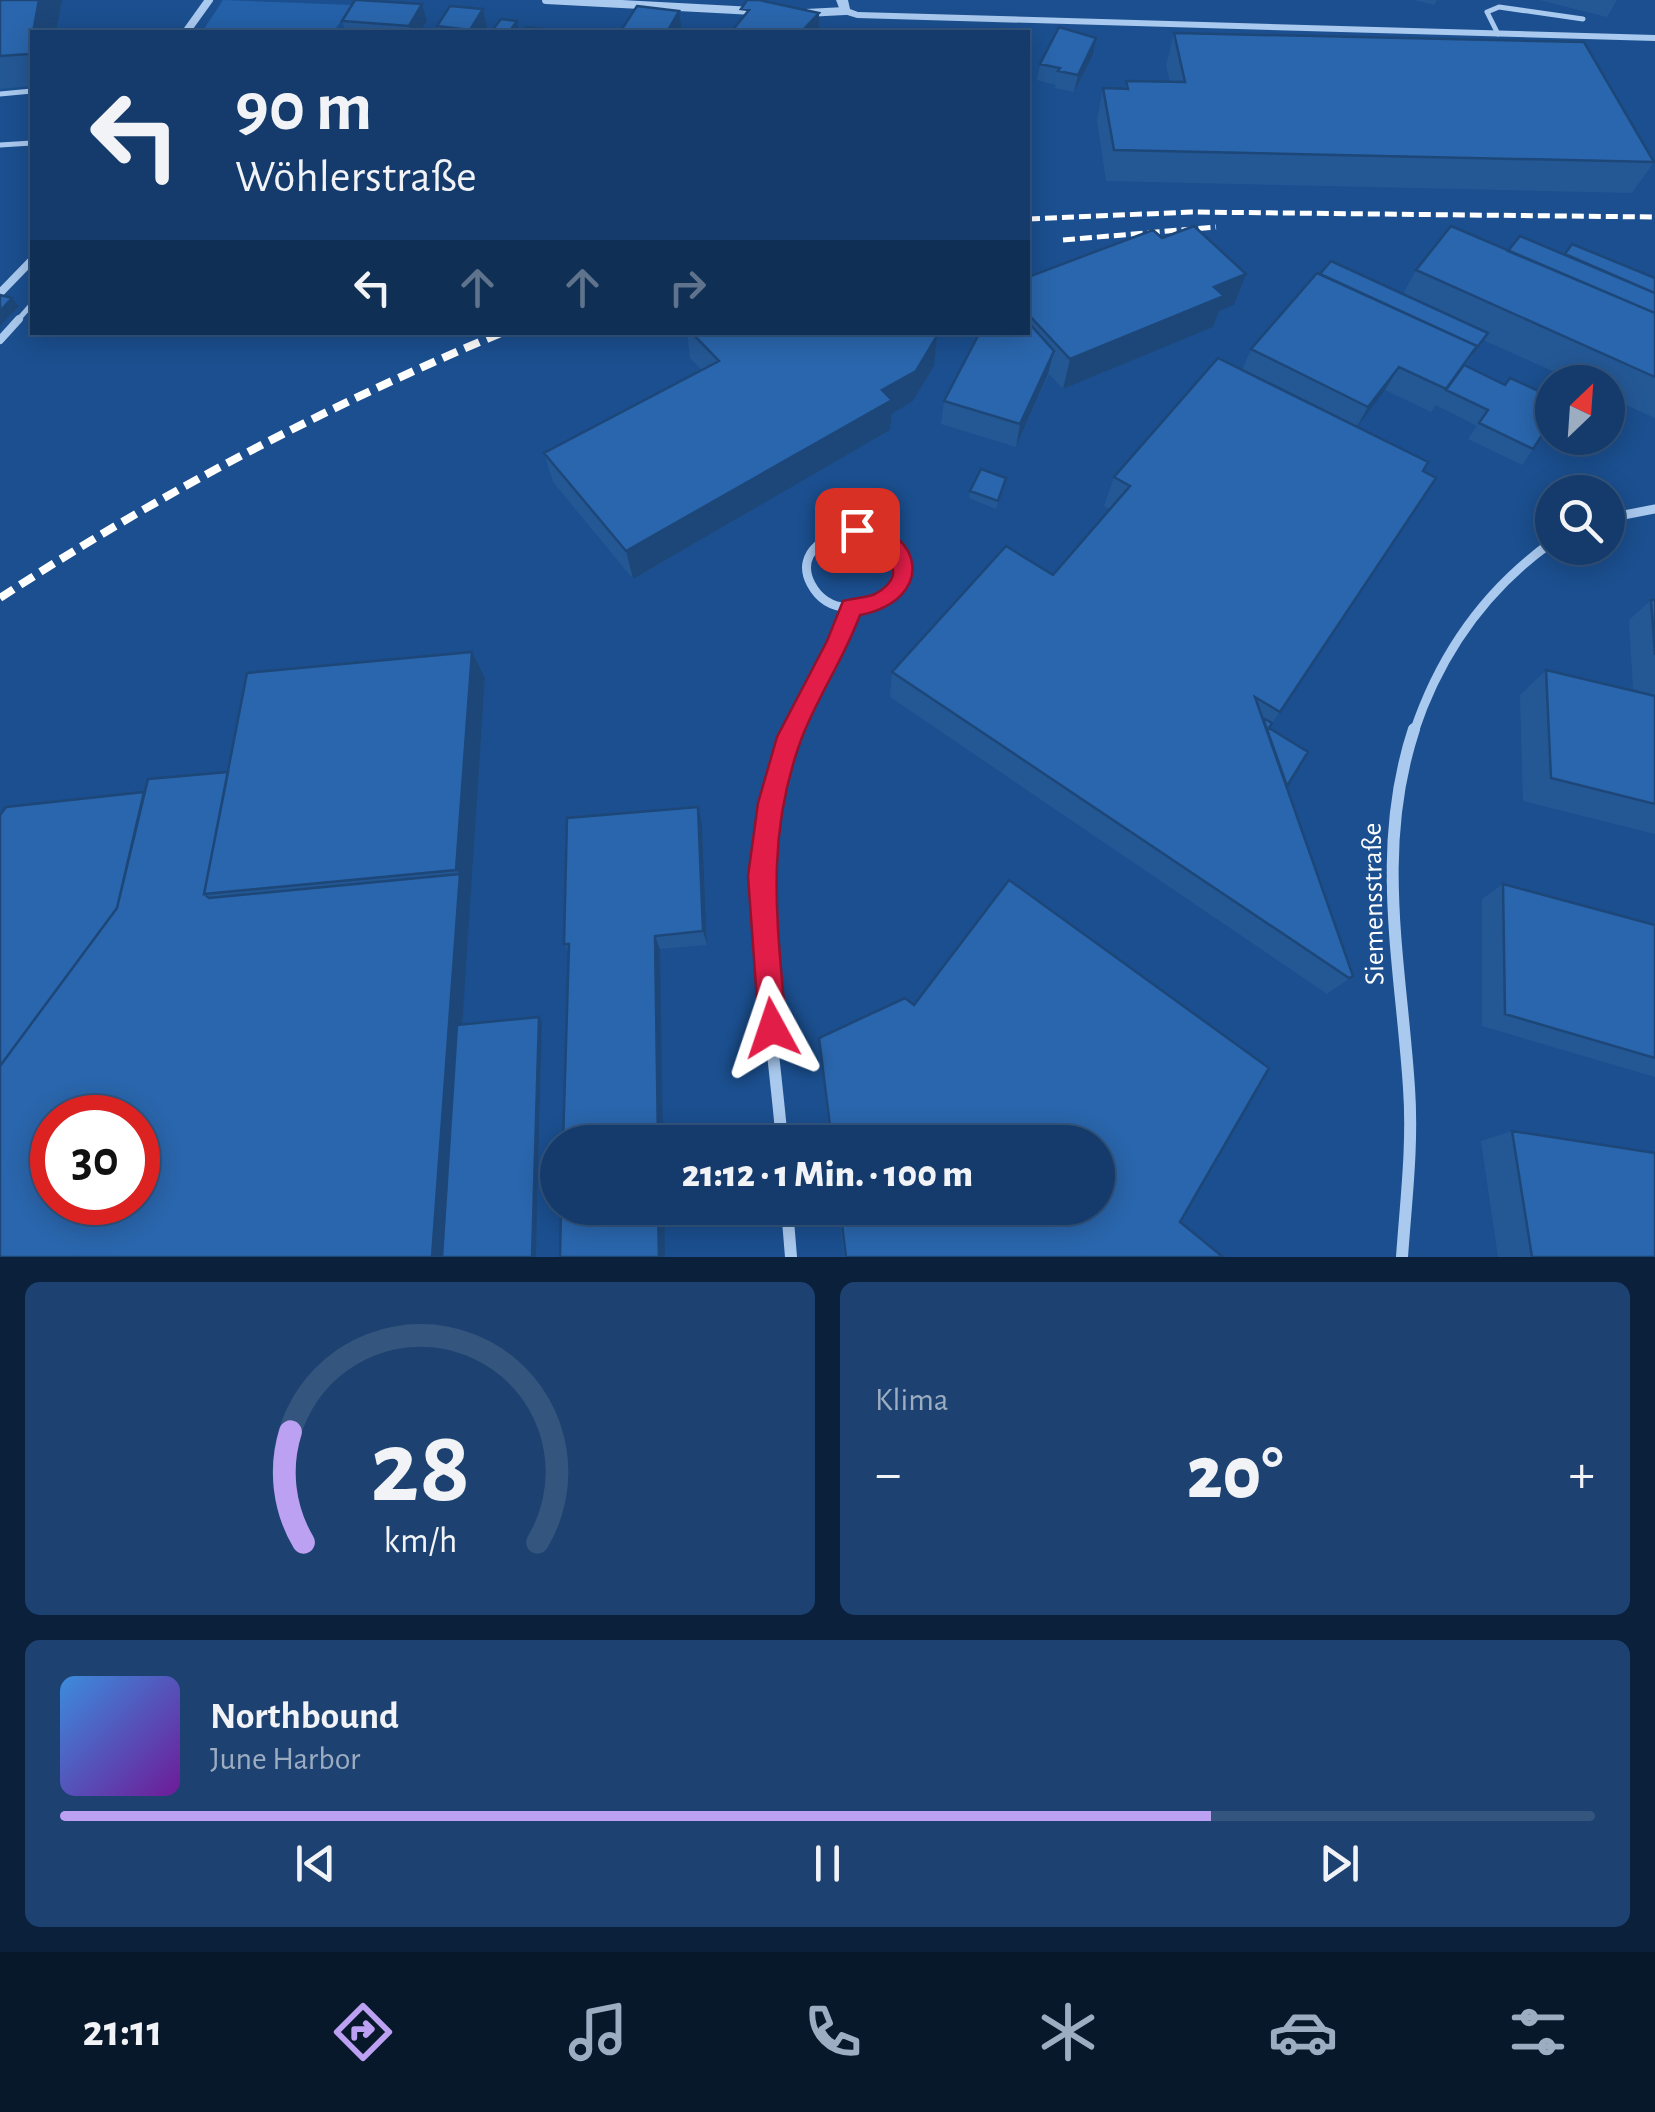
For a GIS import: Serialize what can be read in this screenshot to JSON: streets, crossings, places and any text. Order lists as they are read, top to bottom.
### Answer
{
  "streets": {
    "street": ["Siemensstraße"]
  },
  "north": "top right",
  "page": {
    "turn": ["90 m", "Wöhlerstraße"],
    "limit": "30",
    "trip": "21:12 · 1 Min. · 100 m",
    "tile": "Klima",
    "heat": ["−", "20°", "+"],
    "song": ["Northbound", "June Harbor"],
    "tabs": "21:11",
    "gauge": ["28", "km/h"]
  }
}
